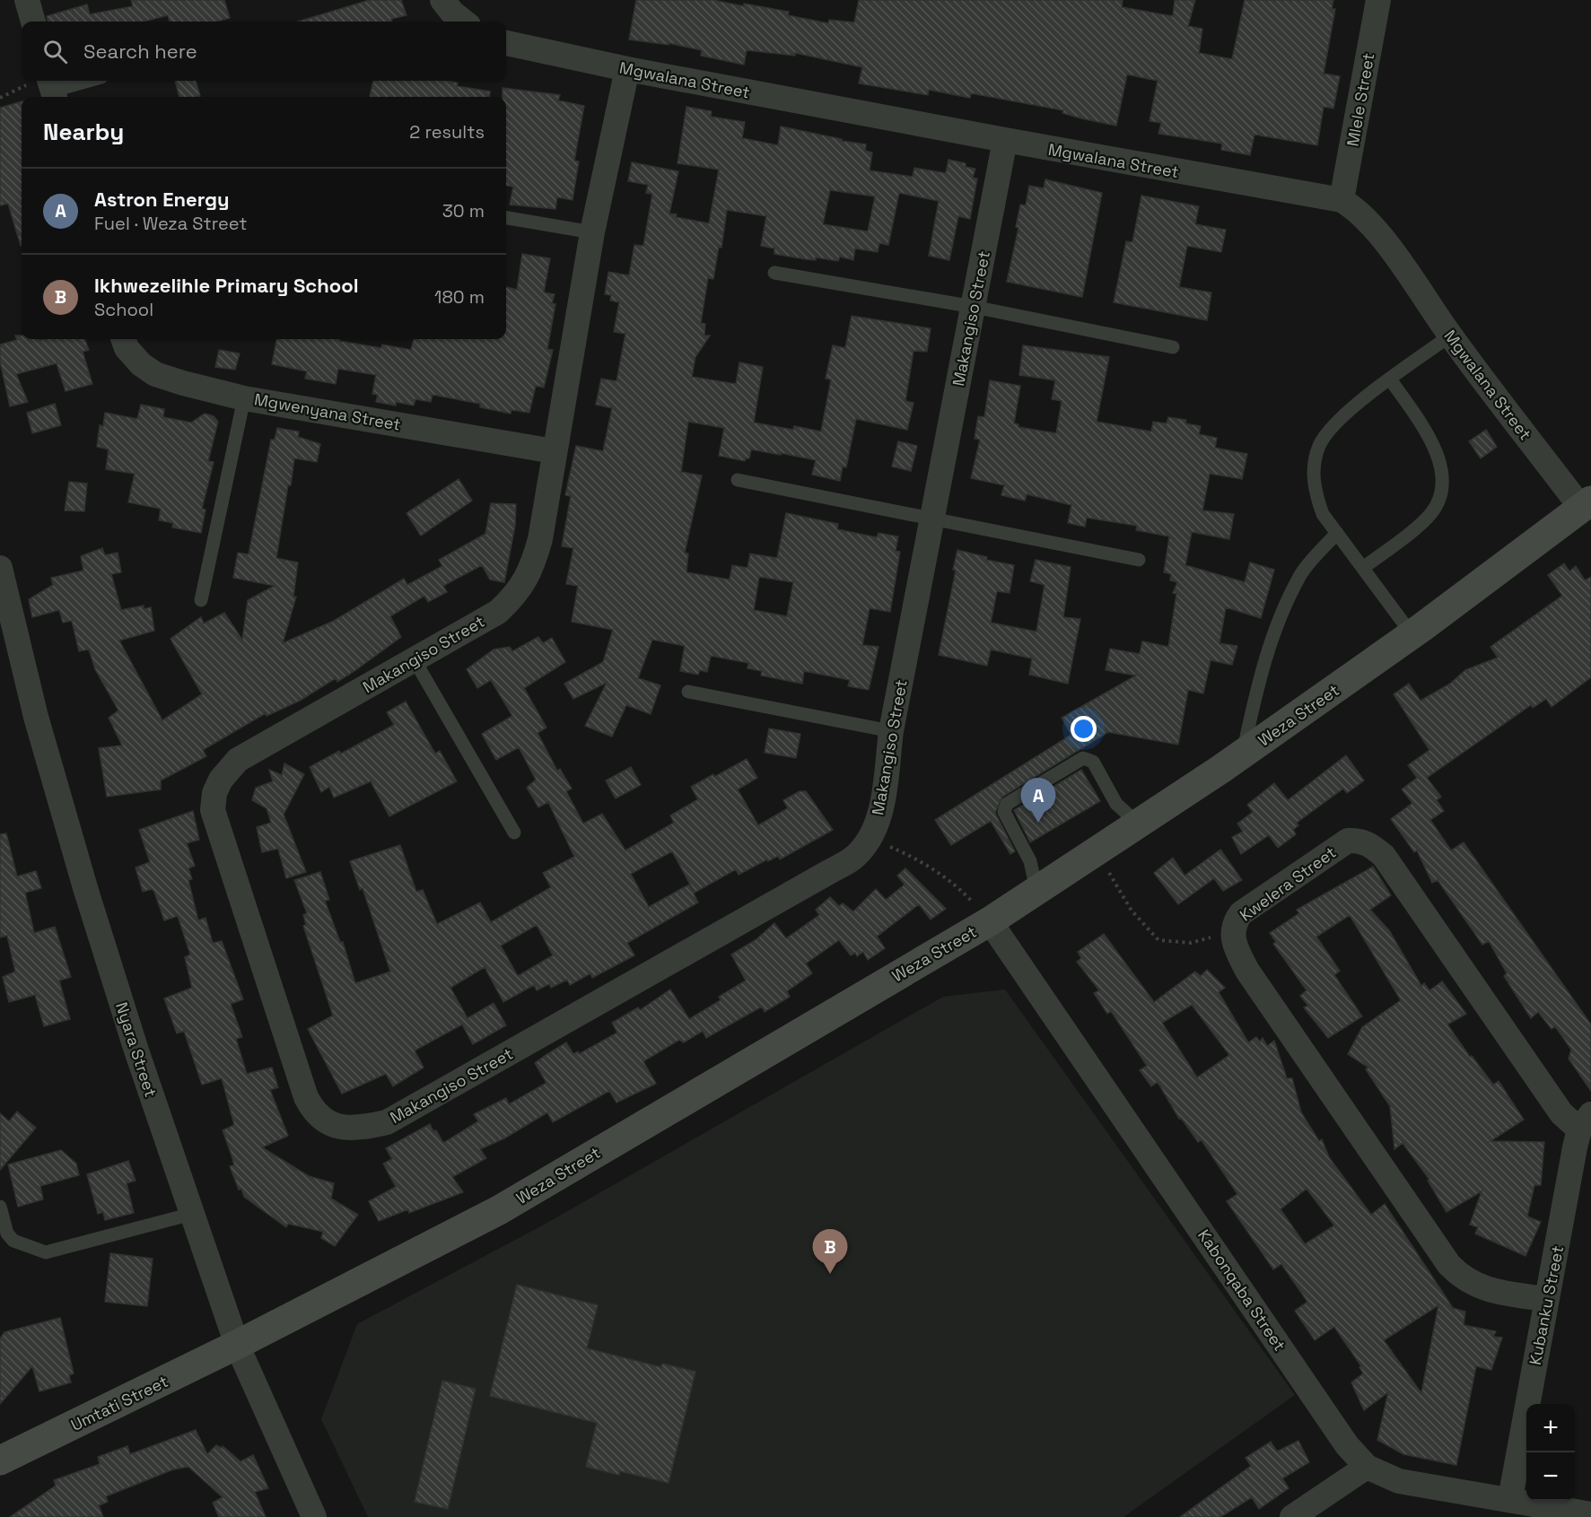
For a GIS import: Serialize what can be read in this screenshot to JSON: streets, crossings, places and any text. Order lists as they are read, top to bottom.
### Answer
{
  "streets": {
    "street": [
      "Mgwalana Street",
      "Mlele Street",
      "Makangiso Street",
      "Mgwenyana Street",
      "Weza Street",
      "Kwelera Street",
      "Nyara Street",
      "Kabonqaba Street",
      "Kubanku Street",
      "Umtati Street"
    ]
  },
  "crossings": [
    ["Mgwalana Street", "Mlele Street"],
    ["Mgwalana Street", "Makangiso Street"],
    ["Mgwalana Street", "Weza Street"],
    ["Makangiso Street", "Mgwenyana Street"],
    ["Weza Street", "Nyara Street"],
    ["Weza Street", "Kabonqaba Street"],
    ["Weza Street", "Umtati Street"],
    ["Kwelera Street", "Kubanku Street"],
    ["Nyara Street", "Umtati Street"],
    ["Kabonqaba Street", "Kubanku Street"]
  ],
  "page": {
    "search": "Search here",
    "heading": ["Nearby", "2 results"],
    "list": [
      {
        "mark": "A",
        "name": "Astron Energy",
        "note": "Fuel · Weza Street",
        "value": "30 m"
      },
      {
        "mark": "B",
        "name": "Ikhwezelihle Primary School",
        "note": "School",
        "value": "180 m"
      }
    ],
    "pins": ["A", "B"],
    "map_buttons": ["+", "−"]
  }
}
